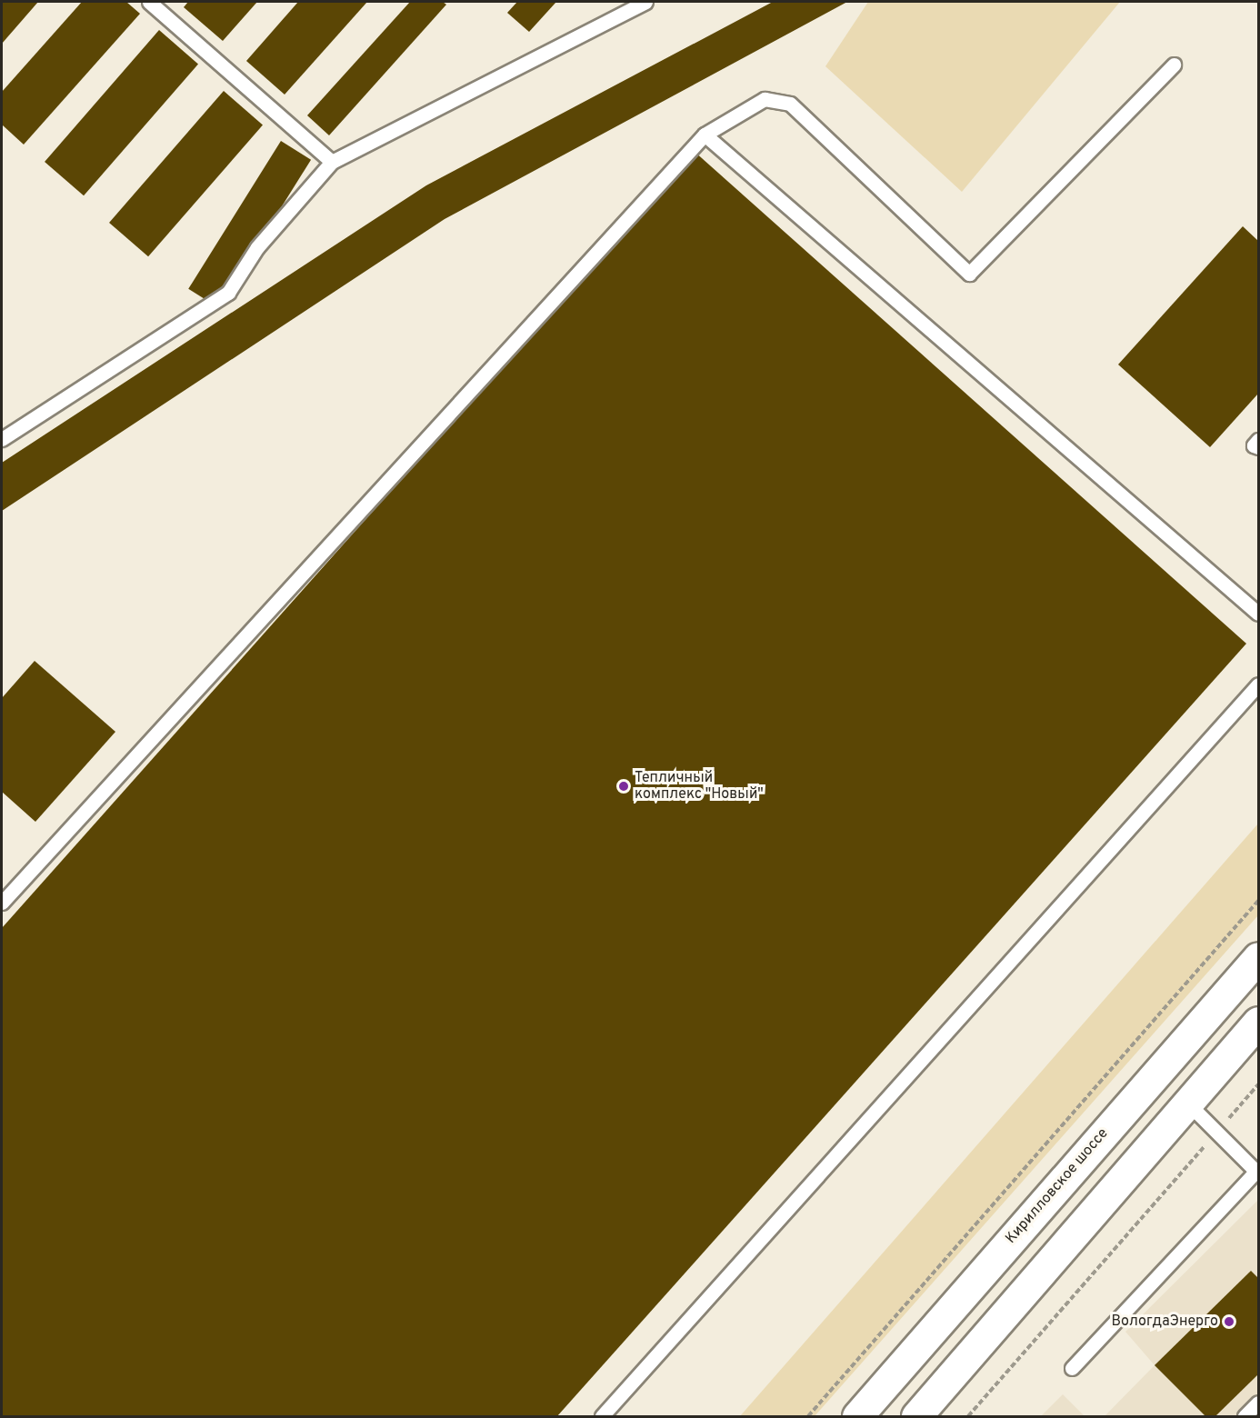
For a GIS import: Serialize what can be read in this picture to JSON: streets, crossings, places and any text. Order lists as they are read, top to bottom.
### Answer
{
  "streets": {
    "main road": ["Кирилловское шоссе"]
  },
  "places": ["Тепличный комплекс \"Новый\"", "ВологдаЭнерго"]
}
